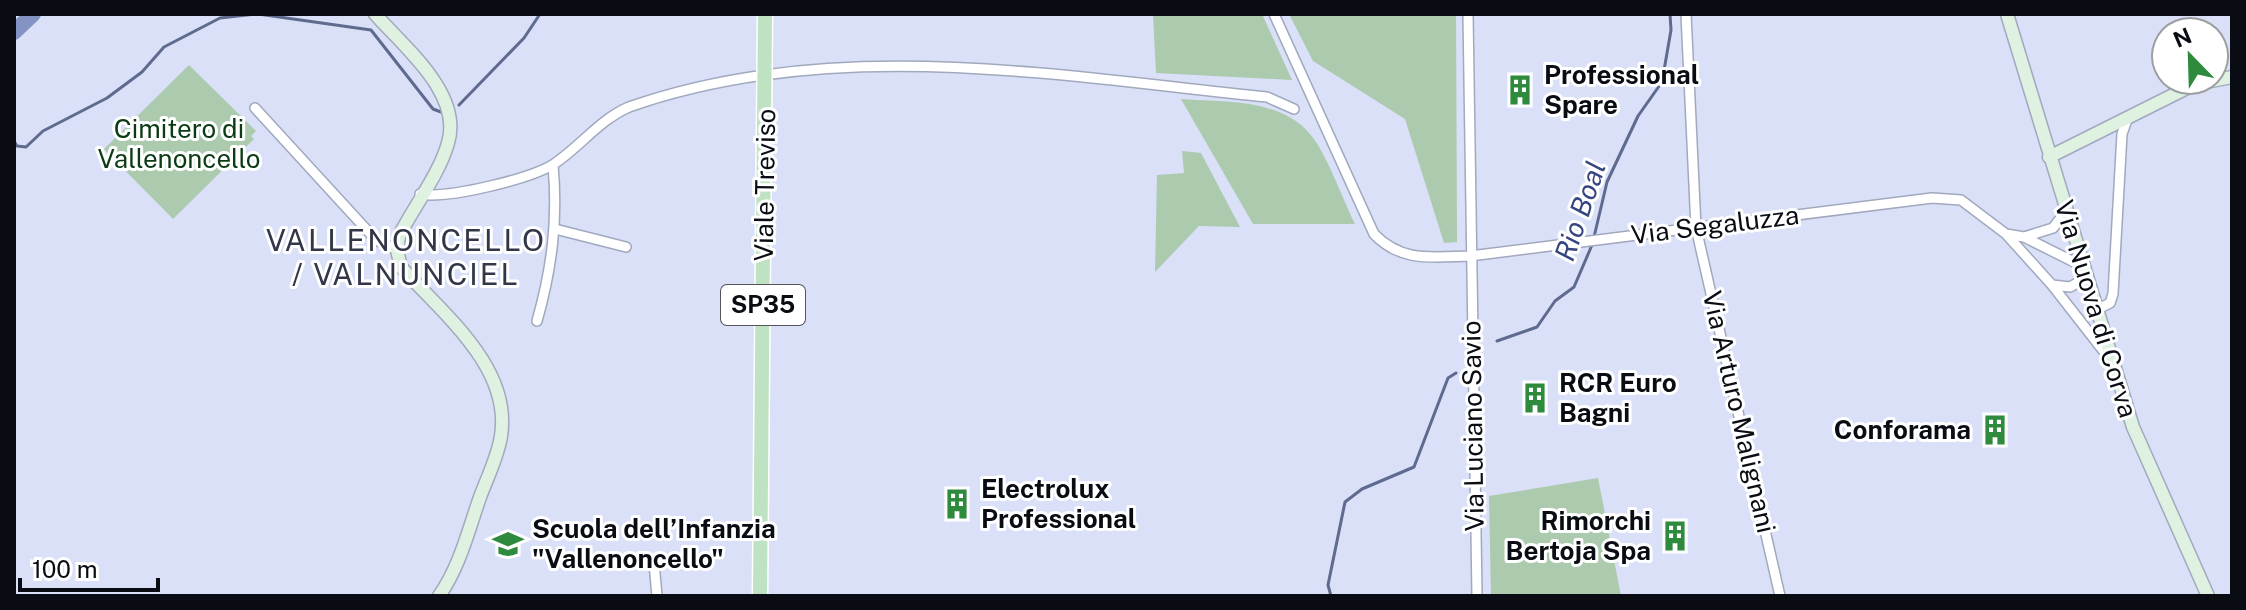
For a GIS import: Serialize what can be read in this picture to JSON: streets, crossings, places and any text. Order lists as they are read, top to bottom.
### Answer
{
  "streets": {
    "main road": ["Viale Treviso", "SP35"],
    "street": [
      "Via Segaluzza",
      "Via Nuova di Corva",
      "Via Arturo Malignani",
      "Via Luciano Savio"
    ]
  },
  "crossings": [
    ["Via Segaluzza", "Via Nuova di Corva"],
    ["Via Segaluzza", "Via Arturo Malignani"],
    ["Via Segaluzza", "Via Luciano Savio"]
  ],
  "districts": ["VALLENONCELLO / VALNUNCIEL"],
  "water": ["Rio Boal"],
  "parks": ["Cimitero di Vallenoncello"],
  "places": {
    "building": [
      "Professional Spare",
      "RCR Euro Bagni",
      "Conforama",
      "Electrolux Professional",
      "Rimorchi Bertoja Spa"
    ],
    "school or university": ["Scuola dell’Infanzia \"Vallenoncello\""]
  },
  "scale_bar": "100 m",
  "north": "top left"
}
